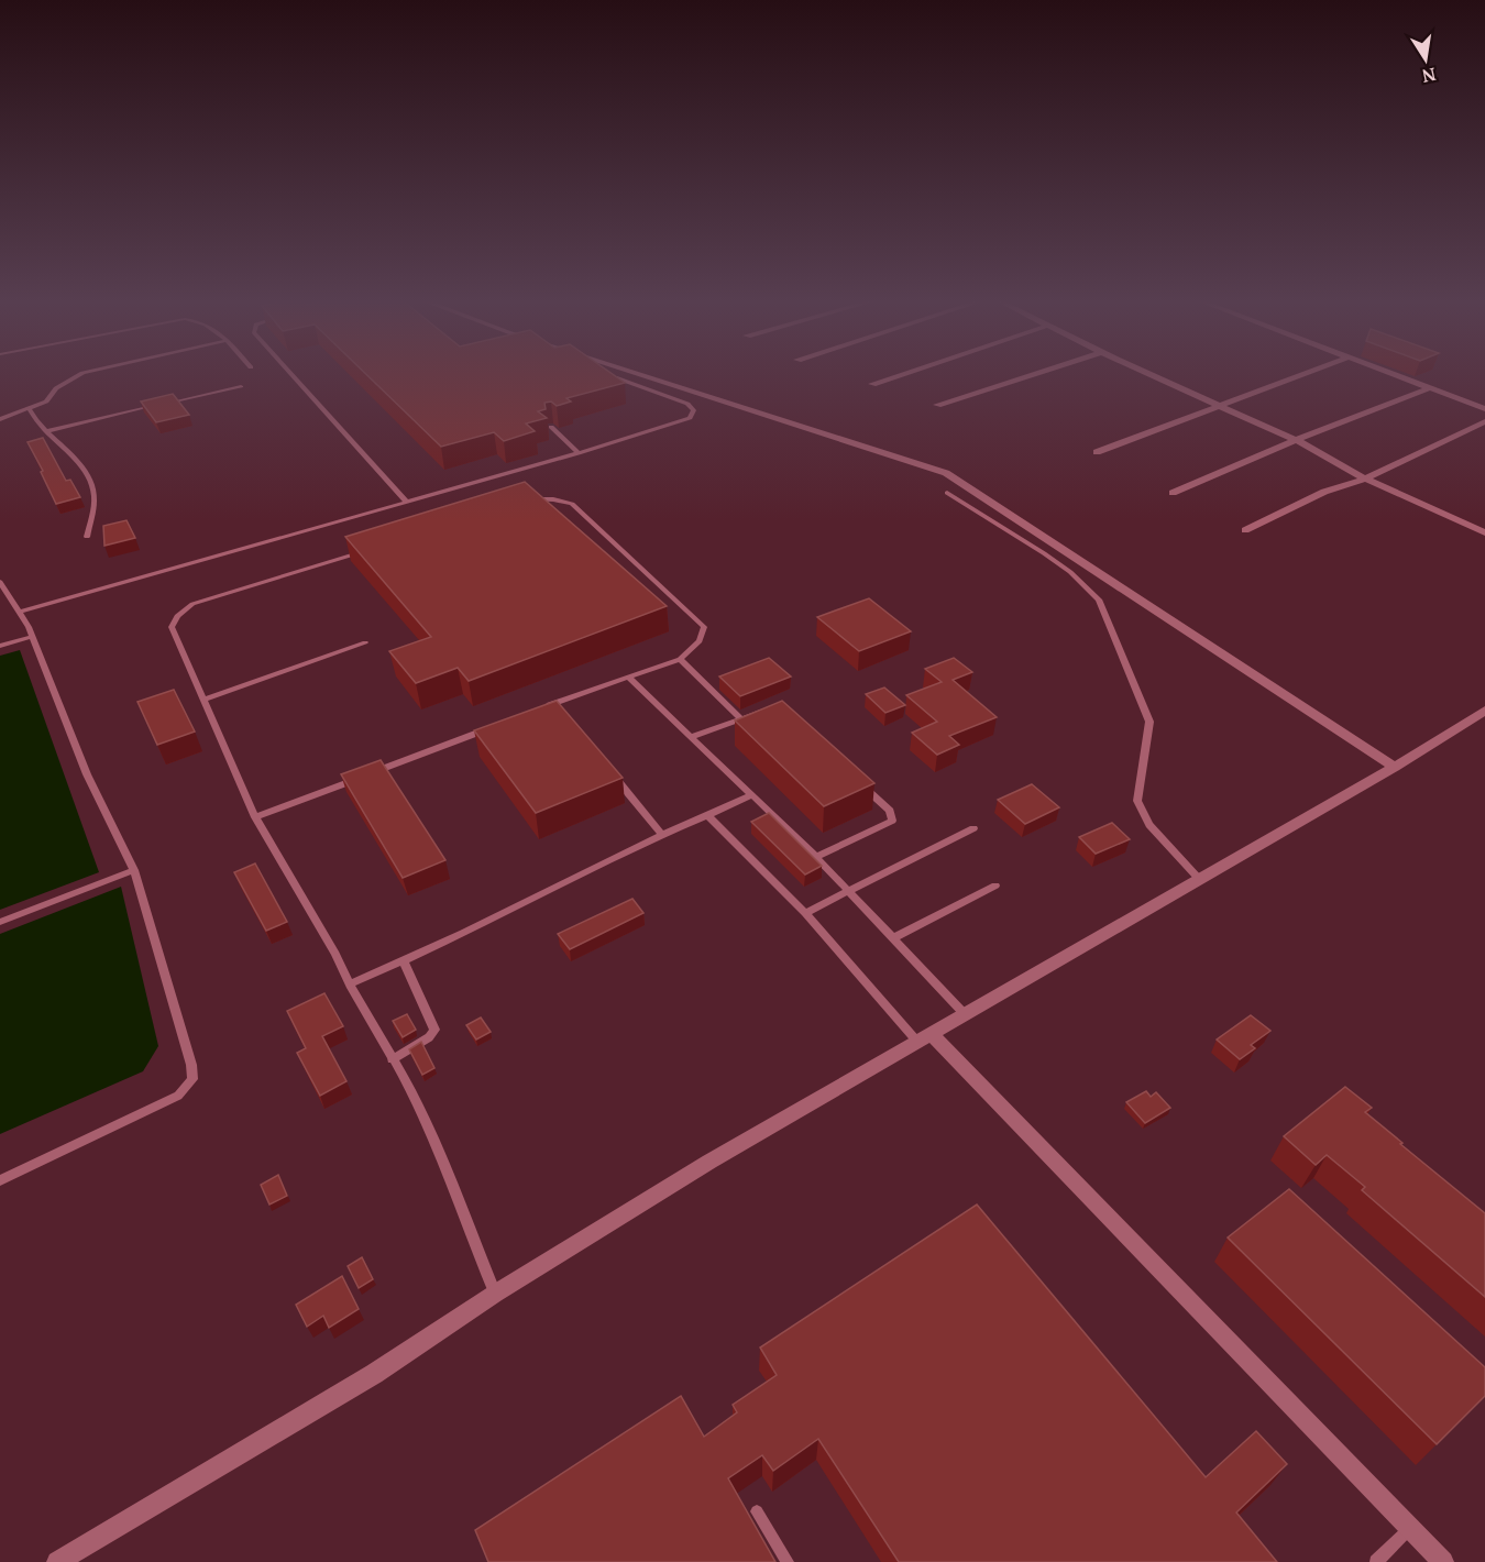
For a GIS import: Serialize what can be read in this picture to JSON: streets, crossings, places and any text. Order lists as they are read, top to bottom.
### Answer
{
  "north": "bottom"
}
